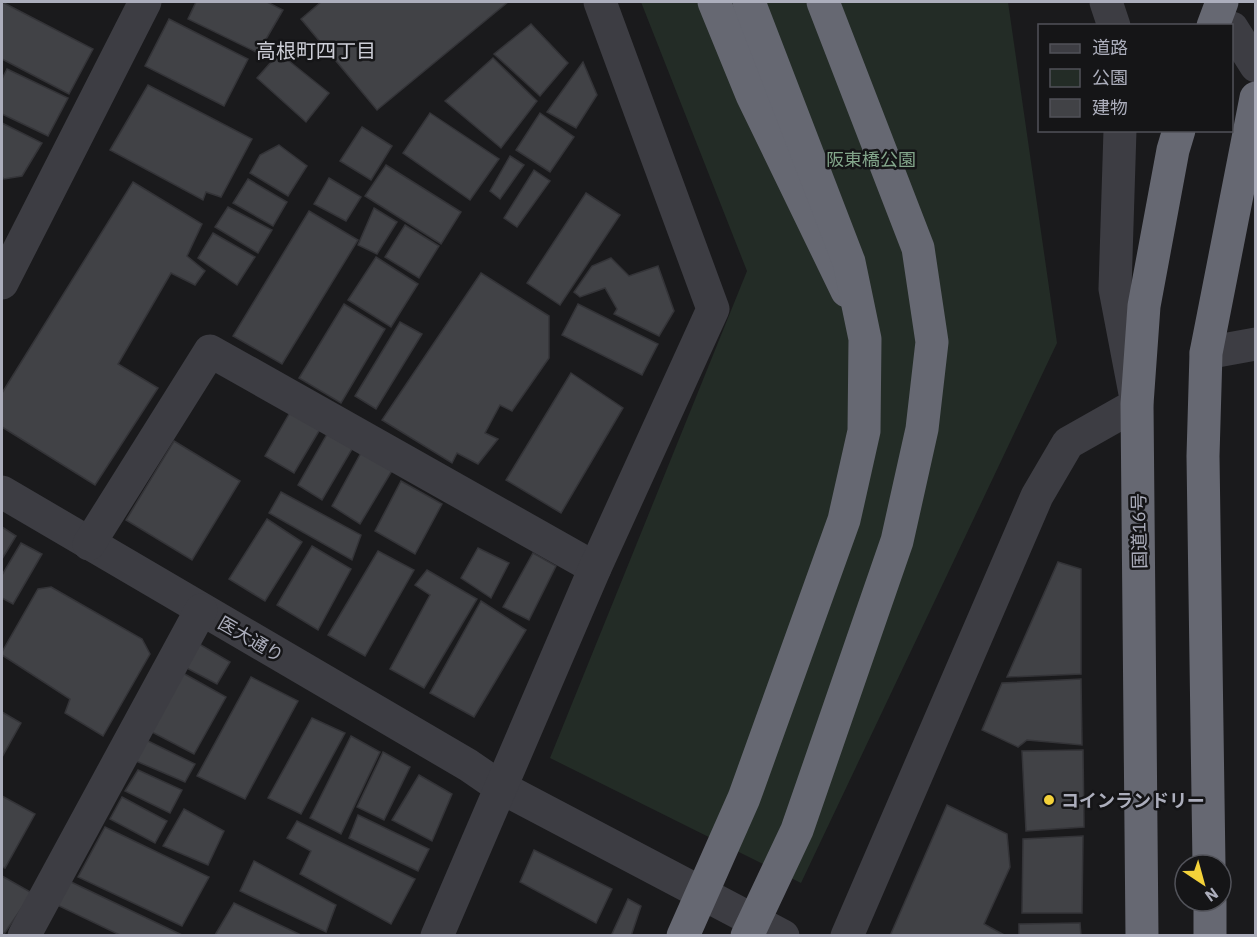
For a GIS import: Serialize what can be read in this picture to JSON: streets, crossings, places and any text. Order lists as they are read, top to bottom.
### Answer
{
  "streets": {
    "highway": ["国道16号"],
    "street": ["医大通り"]
  },
  "districts": ["高根町四丁目"],
  "parks": ["阪東橋公園"],
  "places": ["コインランドリー"],
  "legend": ["道路", "公園", "建物"],
  "north": "bottom right"
}
